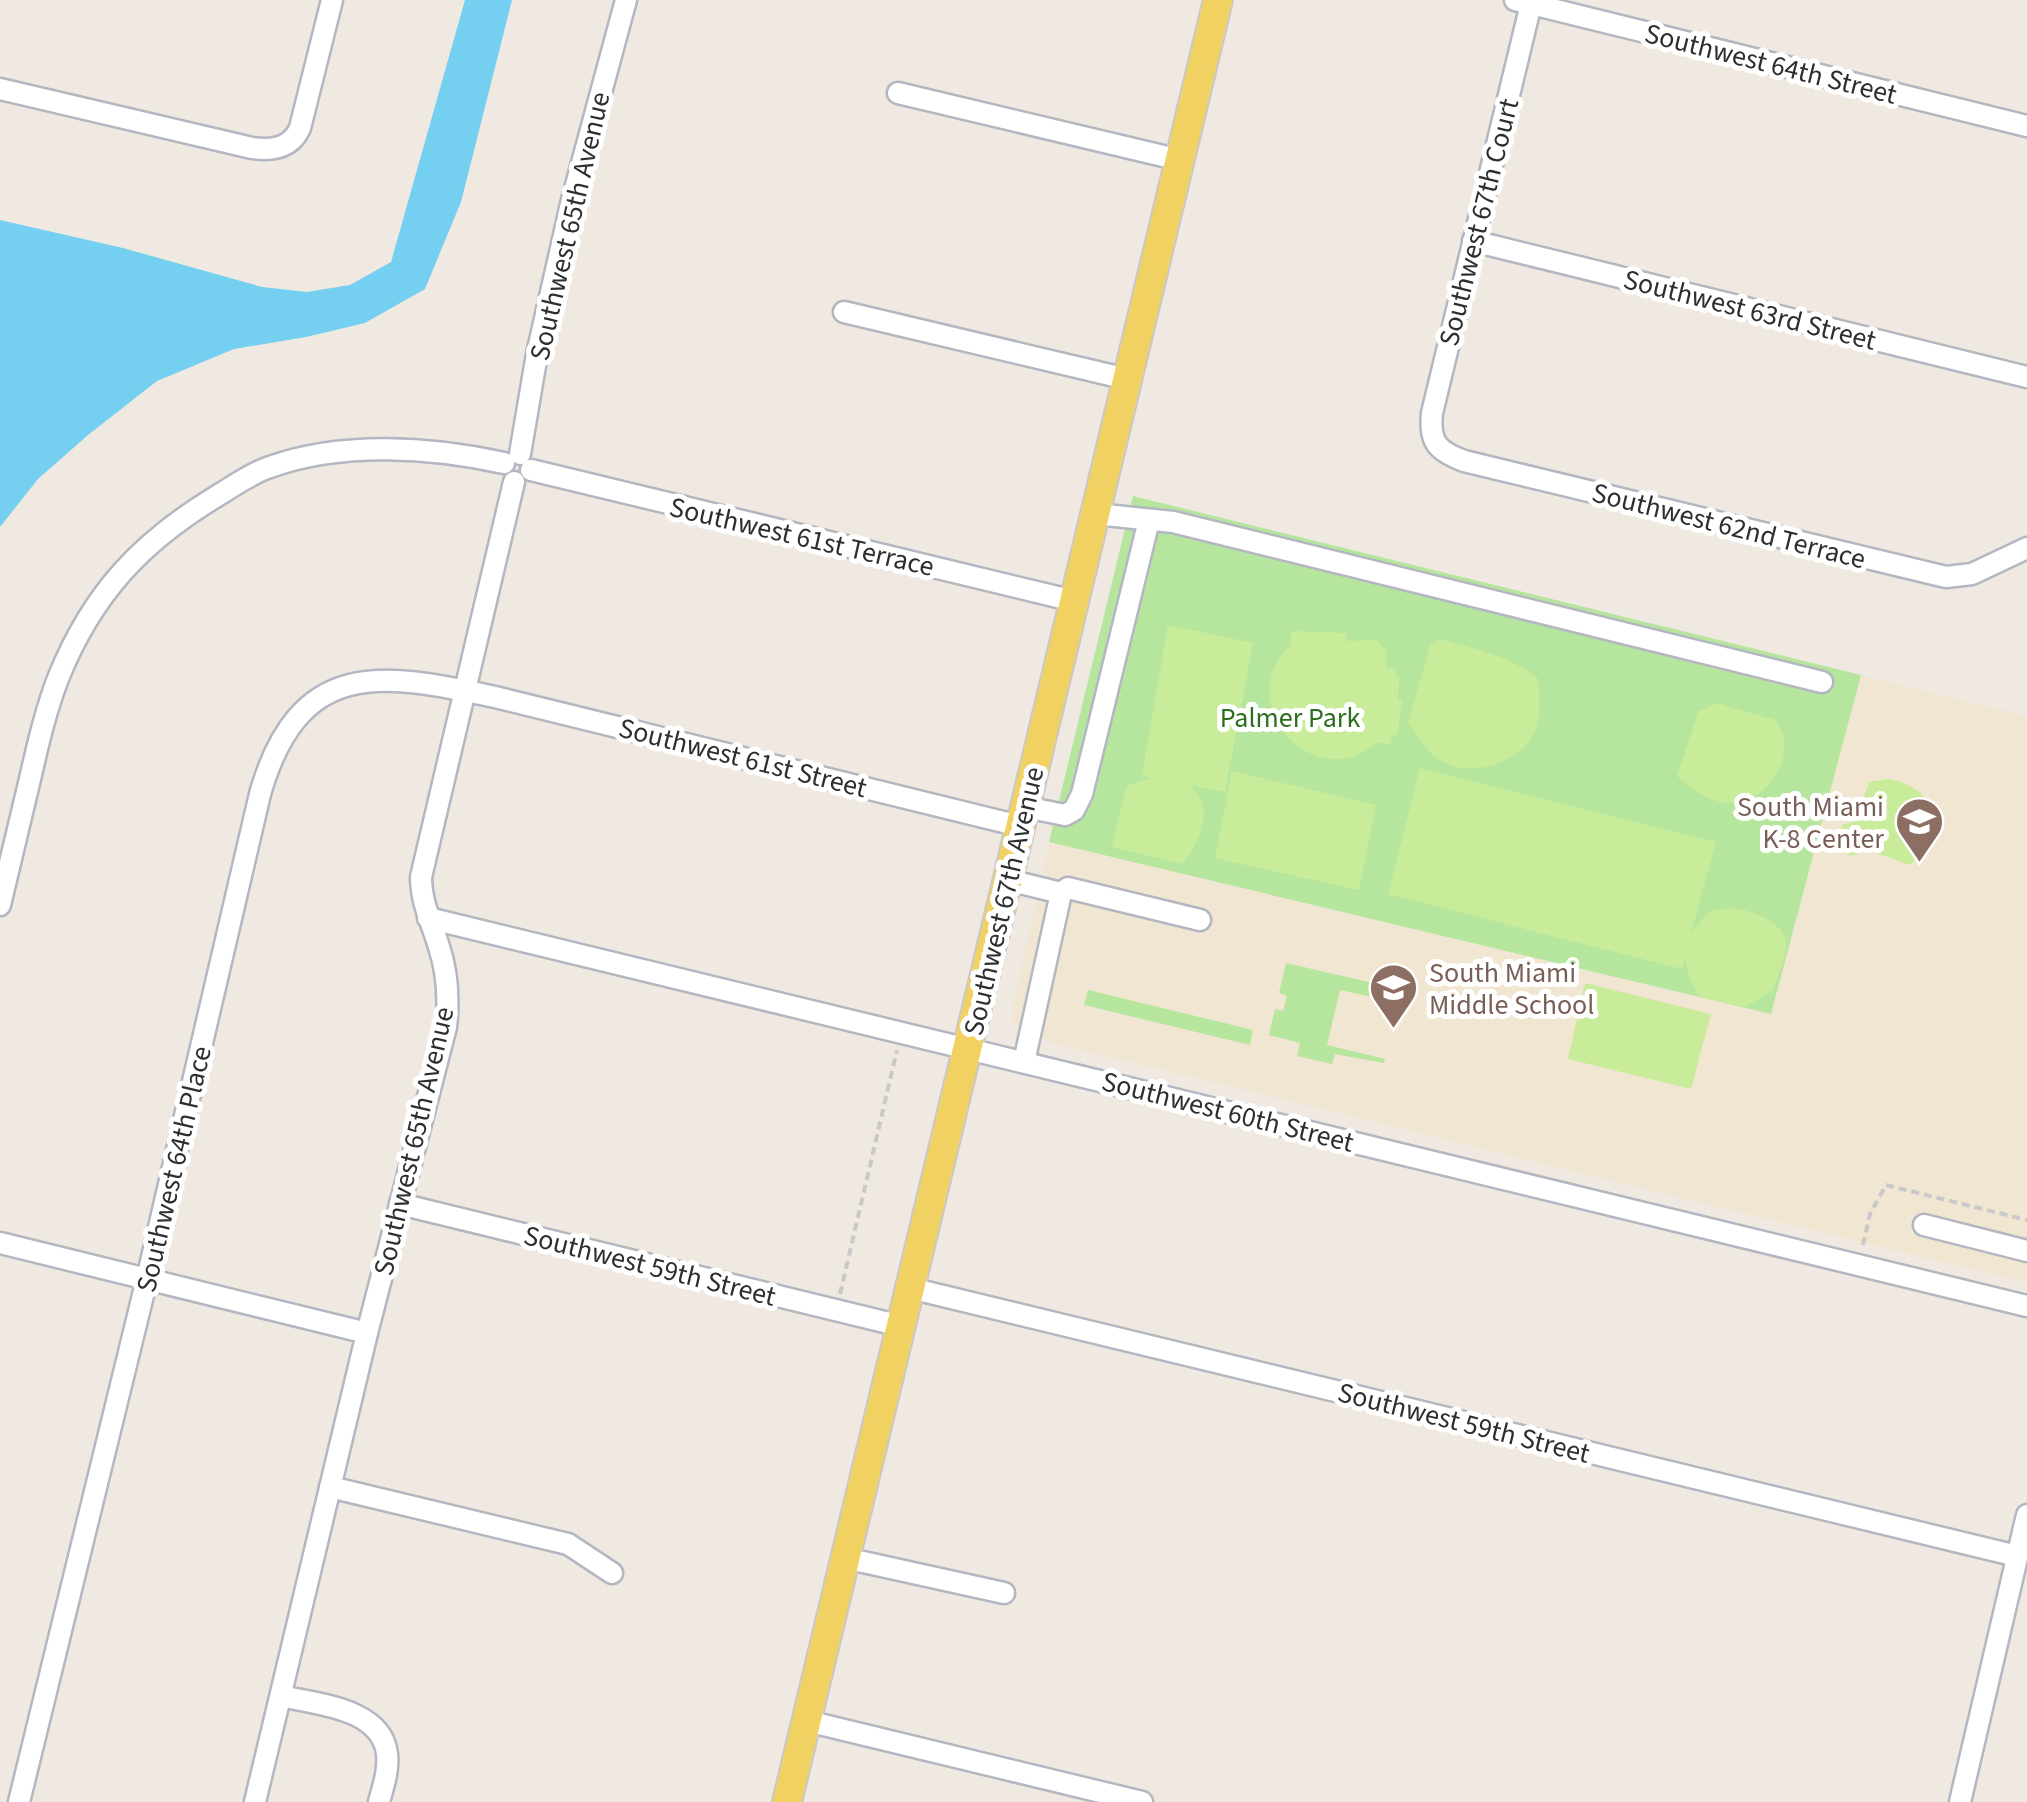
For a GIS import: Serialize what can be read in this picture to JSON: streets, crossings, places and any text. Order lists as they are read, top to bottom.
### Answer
{
  "streets": {
    "main road": ["Southwest 67th Avenue"],
    "street": [
      "Southwest 64th Street",
      "Southwest 67th Court",
      "Southwest 65th Avenue",
      "Southwest 63rd Street",
      "Southwest 62nd Terrace",
      "Southwest 61st Terrace",
      "Southwest 61st Street",
      "Southwest 60th Street",
      "Southwest 64th Place",
      "Southwest 59th Street"
    ]
  },
  "crossings": [
    ["Southwest 64th Street", "Southwest 67th Court"],
    ["Southwest 67th Court", "Southwest 63rd Street"],
    ["Southwest 67th Court", "Southwest 62nd Terrace"],
    ["Southwest 65th Avenue", "Southwest 61st Terrace"],
    ["Southwest 65th Avenue", "Southwest 61st Street"],
    ["Southwest 65th Avenue", "Southwest 60th Street"],
    ["Southwest 65th Avenue", "Southwest 64th Place"],
    ["Southwest 65th Avenue", "Southwest 59th Street"],
    ["Southwest 61st Terrace", "Southwest 67th Avenue"],
    ["Southwest 61st Street", "Southwest 67th Avenue"],
    ["Southwest 61st Street", "Southwest 64th Place"],
    ["Southwest 67th Avenue", "Southwest 60th Street"],
    ["Southwest 67th Avenue", "Southwest 59th Street"]
  ],
  "parks": ["Palmer Park"],
  "places": {
    "school or university": ["South Miami K-8 Center", "South Miami Middle School"]
  }
}
